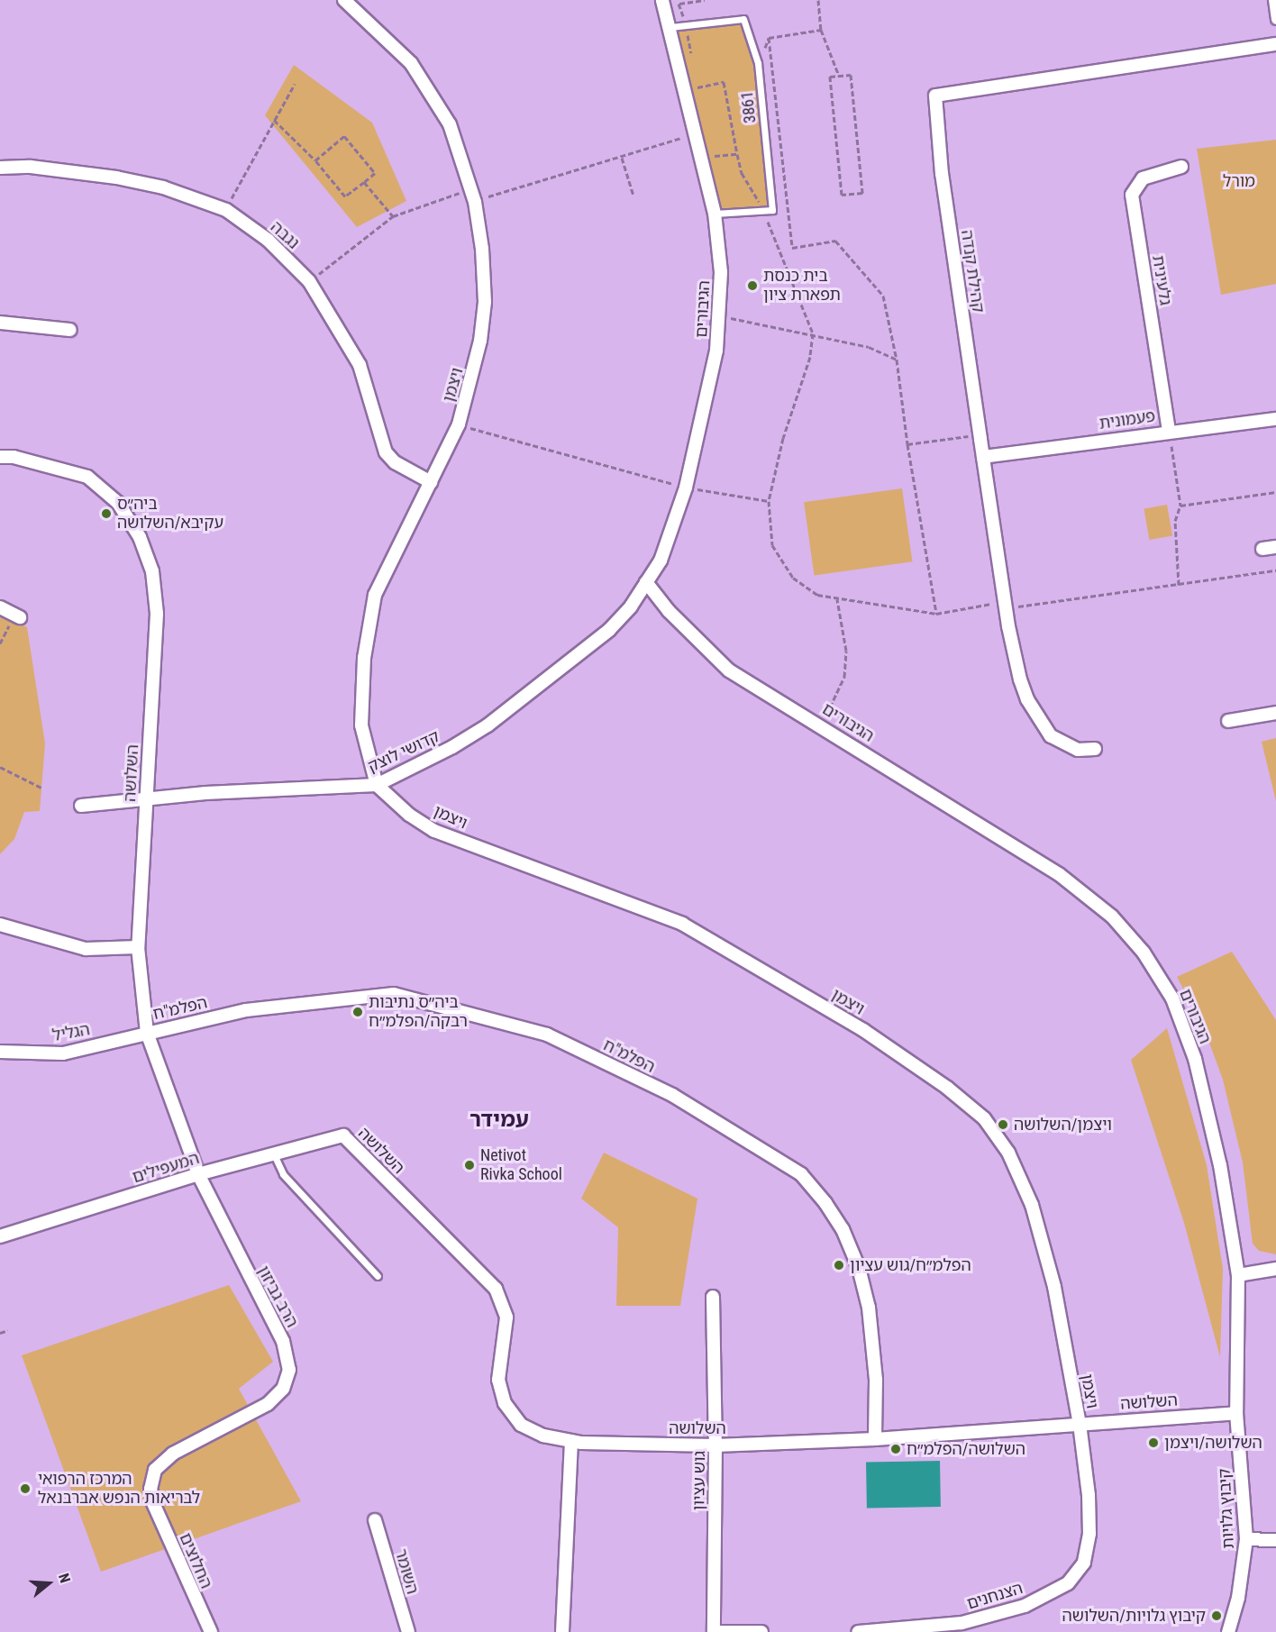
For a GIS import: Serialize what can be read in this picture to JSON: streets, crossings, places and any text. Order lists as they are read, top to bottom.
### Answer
{
  "streets": {
    "street": [
      "נגבה",
      "קהילת קנדה",
      "גלעינית",
      "הגיבורים",
      "ויצמן",
      "פעמונית",
      "קדושי לוצק",
      "השלושה",
      "הפלמ\"ח",
      "הגליל",
      "המעפילים",
      "הרב גביזון",
      "גוש עציון",
      "קיבוץ גלויות",
      "החלוצים",
      "השומר",
      "הצנחנים"
    ],
    "lane": ["3861"]
  },
  "crossings": [
    ["3861", "הגיבורים"],
    ["נגבה", "ויצמן"],
    ["קהילת קנדה", "פעמונית"],
    ["גלעינית", "פעמונית"],
    ["הגיבורים", "קדושי לוצק"],
    ["הגיבורים", "השלושה"],
    ["הגיבורים", "קיבוץ גלויות"],
    ["ויצמן", "קדושי לוצק"],
    ["ויצמן", "השלושה"],
    ["ויצמן", "הצנחנים"],
    ["קדושי לוצק", "השלושה"],
    ["השלושה", "הפלמ\"ח"],
    ["השלושה", "הגליל"],
    ["השלושה", "המעפילים"],
    ["השלושה", "הרב גביזון"],
    ["השלושה", "גוש עציון"],
    ["השלושה", "קיבוץ גלויות"],
    ["השלושה", "הצנחנים"],
    ["הפלמ\"ח", "הגליל"],
    ["המעפילים", "הרב גביזון"],
    ["הרב גביזון", "החלוצים"]
  ],
  "districts": ["עמידר"],
  "parks": ["מורל"],
  "places": [
    "בית כנסת תפארת ציון",
    "ביה״ס עקיבא/השלושה",
    "ביה״ס נתיבות רבקה/הפלמ״ח",
    "ויצמן/השלושה",
    "Netivot Rivka School",
    "הפלמ״ח/גוש עציון",
    "השלושה/ויצמן",
    "השלושה/הפלמ״ח",
    "המרכז הרפואי לבריאות הנפש אברבנאל",
    "קיבוץ גלויות/השלושה"
  ],
  "north": "right"
}
